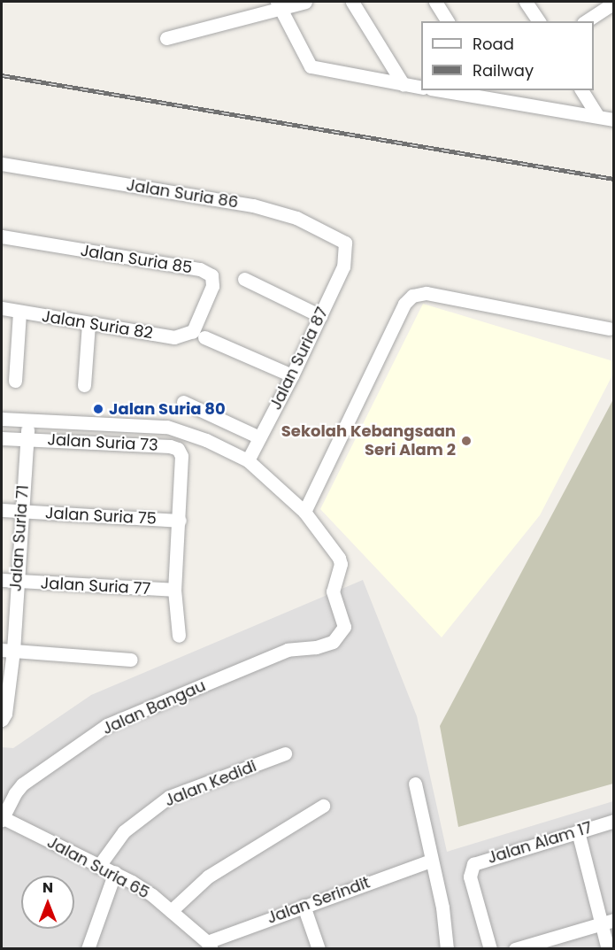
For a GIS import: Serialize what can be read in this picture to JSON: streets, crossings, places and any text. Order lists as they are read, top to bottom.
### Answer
{
  "streets": {
    "street": [
      "Jalan Suria 86",
      "Jalan Suria 85",
      "Jalan Suria 82",
      "Jalan Suria 87",
      "Jalan Suria 73",
      "Jalan Suria 75",
      "Jalan Suria 71",
      "Jalan Suria 77",
      "Jalan Bangau",
      "Jalan Kedidi",
      "Jalan Alam 17",
      "Jalan Suria 65",
      "Jalan Serindit"
    ]
  },
  "crossings": [
    ["Jalan Suria 86", "Jalan Suria 87"],
    ["Jalan Suria 85", "Jalan Suria 82"],
    ["Jalan Suria 73", "Jalan Suria 75"],
    ["Jalan Suria 73", "Jalan Suria 71"],
    ["Jalan Suria 75", "Jalan Suria 71"],
    ["Jalan Suria 71", "Jalan Suria 77"],
    ["Jalan Bangau", "Jalan Suria 65"],
    ["Jalan Kedidi", "Jalan Suria 65"],
    ["Jalan Suria 65", "Jalan Serindit"]
  ],
  "places": ["Jalan Suria 80", "Sekolah Kebangsaan Seri Alam 2"],
  "legend": ["Road", "Railway"],
  "north": "top"
}
